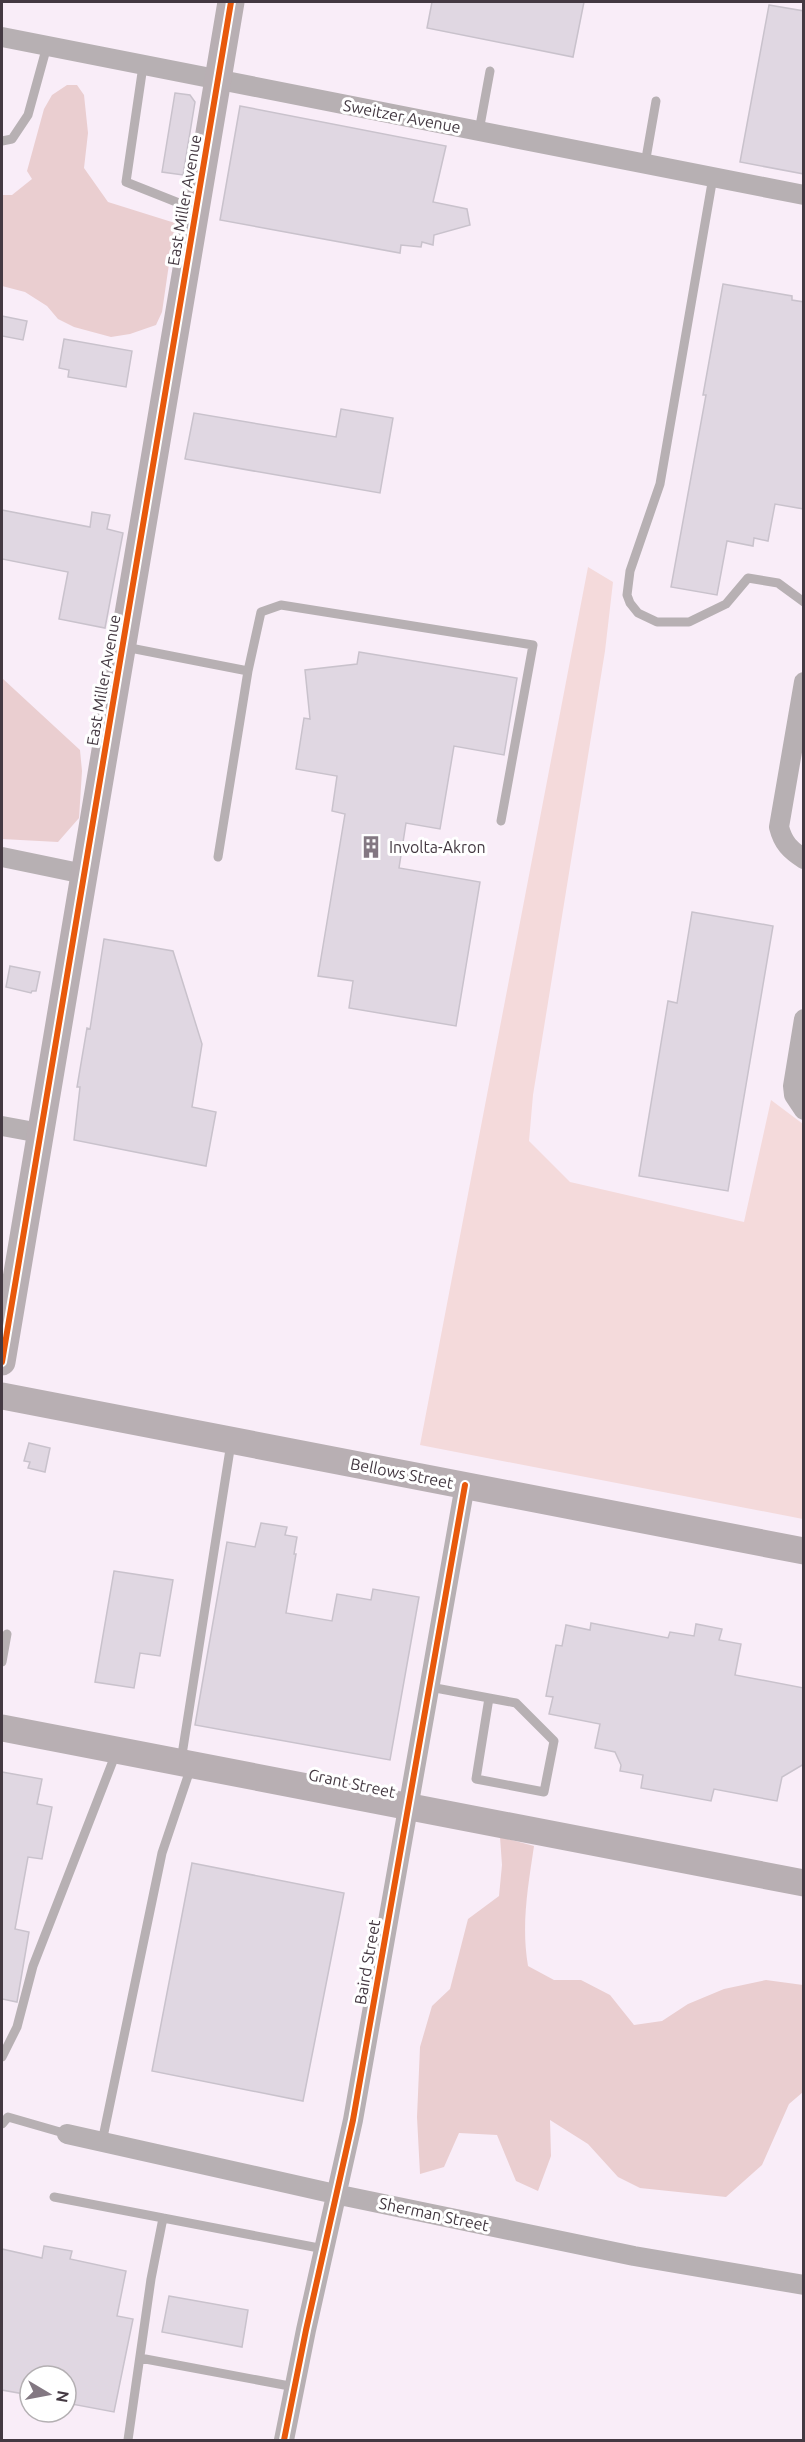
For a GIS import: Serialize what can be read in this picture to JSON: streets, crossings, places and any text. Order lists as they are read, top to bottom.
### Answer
{
  "streets": {
    "street": [
      "Sweitzer Avenue",
      "East Miller Avenue",
      "Bellows Street",
      "Grant Street",
      "Baird Street",
      "Sherman Street"
    ]
  },
  "crossings": [
    ["Sweitzer Avenue", "East Miller Avenue"],
    ["Bellows Street", "Baird Street"],
    ["Grant Street", "Baird Street"],
    ["Baird Street", "Sherman Street"]
  ],
  "places": {
    "building": ["Involta-Akron"]
  },
  "north": "right"
}
